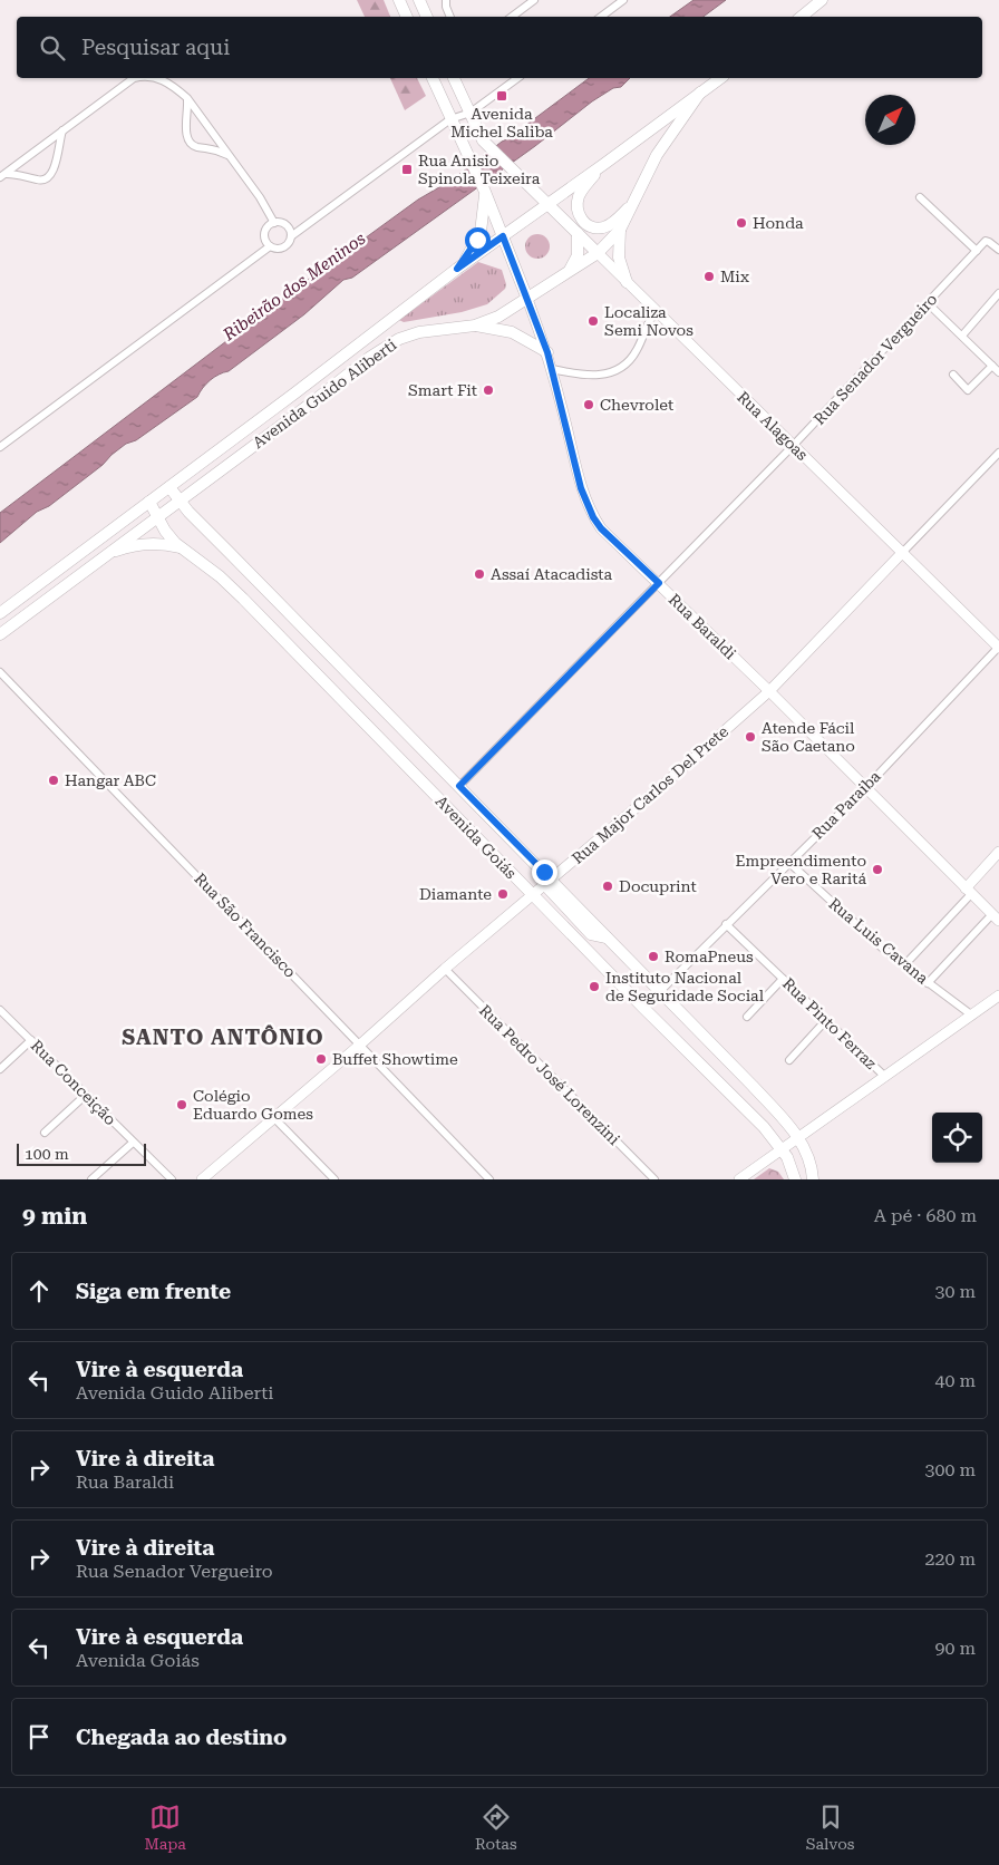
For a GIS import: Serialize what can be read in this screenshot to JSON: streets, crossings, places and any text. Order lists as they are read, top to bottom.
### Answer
{
  "streets": {
    "main road": [
      "Avenida Guido Aliberti",
      "Rua Alagoas",
      "Rua Baraldi",
      "Avenida Goiás"
    ],
    "street": [
      "Rua Senador Vergueiro",
      "Rua Major Carlos Del Prete",
      "Rua Paraiba",
      "Rua São Francisco",
      "Rua Luis Cavana",
      "Rua Pinto Ferraz",
      "Rua Pedro José Lorenzini",
      "Rua Conceição"
    ]
  },
  "crossings": [
    ["Rua Senador Vergueiro", "Rua Alagoas"],
    ["Rua Senador Vergueiro", "Rua Baraldi"],
    ["Rua Senador Vergueiro", "Avenida Goiás"],
    ["Avenida Guido Aliberti", "Rua Alagoas"],
    ["Avenida Guido Aliberti", "Rua Baraldi"],
    ["Avenida Guido Aliberti", "Avenida Goiás"],
    ["Rua Alagoas", "Rua Baraldi"],
    ["Rua Alagoas", "Rua Major Carlos Del Prete"],
    ["Rua Alagoas", "Rua Paraiba"],
    ["Rua Baraldi", "Rua Major Carlos Del Prete"],
    ["Rua Baraldi", "Rua Paraiba"],
    ["Rua Major Carlos Del Prete", "Avenida Goiás"],
    ["Rua Major Carlos Del Prete", "Rua São Francisco"],
    ["Rua Major Carlos Del Prete", "Rua Pedro José Lorenzini"],
    ["Rua Paraiba", "Avenida Goiás"],
    ["Rua Paraiba", "Rua Luis Cavana"],
    ["Rua Paraiba", "Rua Pinto Ferraz"]
  ],
  "districts": ["SANTO ANTÔNIO"],
  "water": ["Ribeirão dos Meninos"],
  "places": {
    "transit": ["Avenida Michel Saliba", "Rua Anisio Spinola Teixeira"],
    "other": [
      "Honda",
      "Mix",
      "Localiza Semi Novos",
      "Smart Fit",
      "Chevrolet",
      "Assaí Atacadista",
      "Atende Fácil São Caetano",
      "Hangar ABC",
      "Empreendimento Vero e Raritá",
      "Docuprint",
      "Diamante",
      "RomaPneus",
      "Instituto Nacional de Seguridade Social",
      "Buffet Showtime",
      "Colégio Eduardo Gomes"
    ]
  },
  "scale_bar": "100 m",
  "north": "top right",
  "page": {
    "search": "Pesquisar aqui",
    "scale": "100 m",
    "heading": ["9 min", "A pé · 680 m"],
    "list": [
      ["Siga em frente", "30 m"],
      ["Vire à esquerda", "Avenida Guido Aliberti", "40 m"],
      ["Vire à direita", "Rua Baraldi", "300 m"],
      ["Vire à direita", "Rua Senador Vergueiro", "220 m"],
      ["Vire à esquerda", "Avenida Goiás", "90 m"],
      "Chegada ao destino"
    ],
    "nav": ["Mapa", "Rotas", "Salvos"]
  }
}
